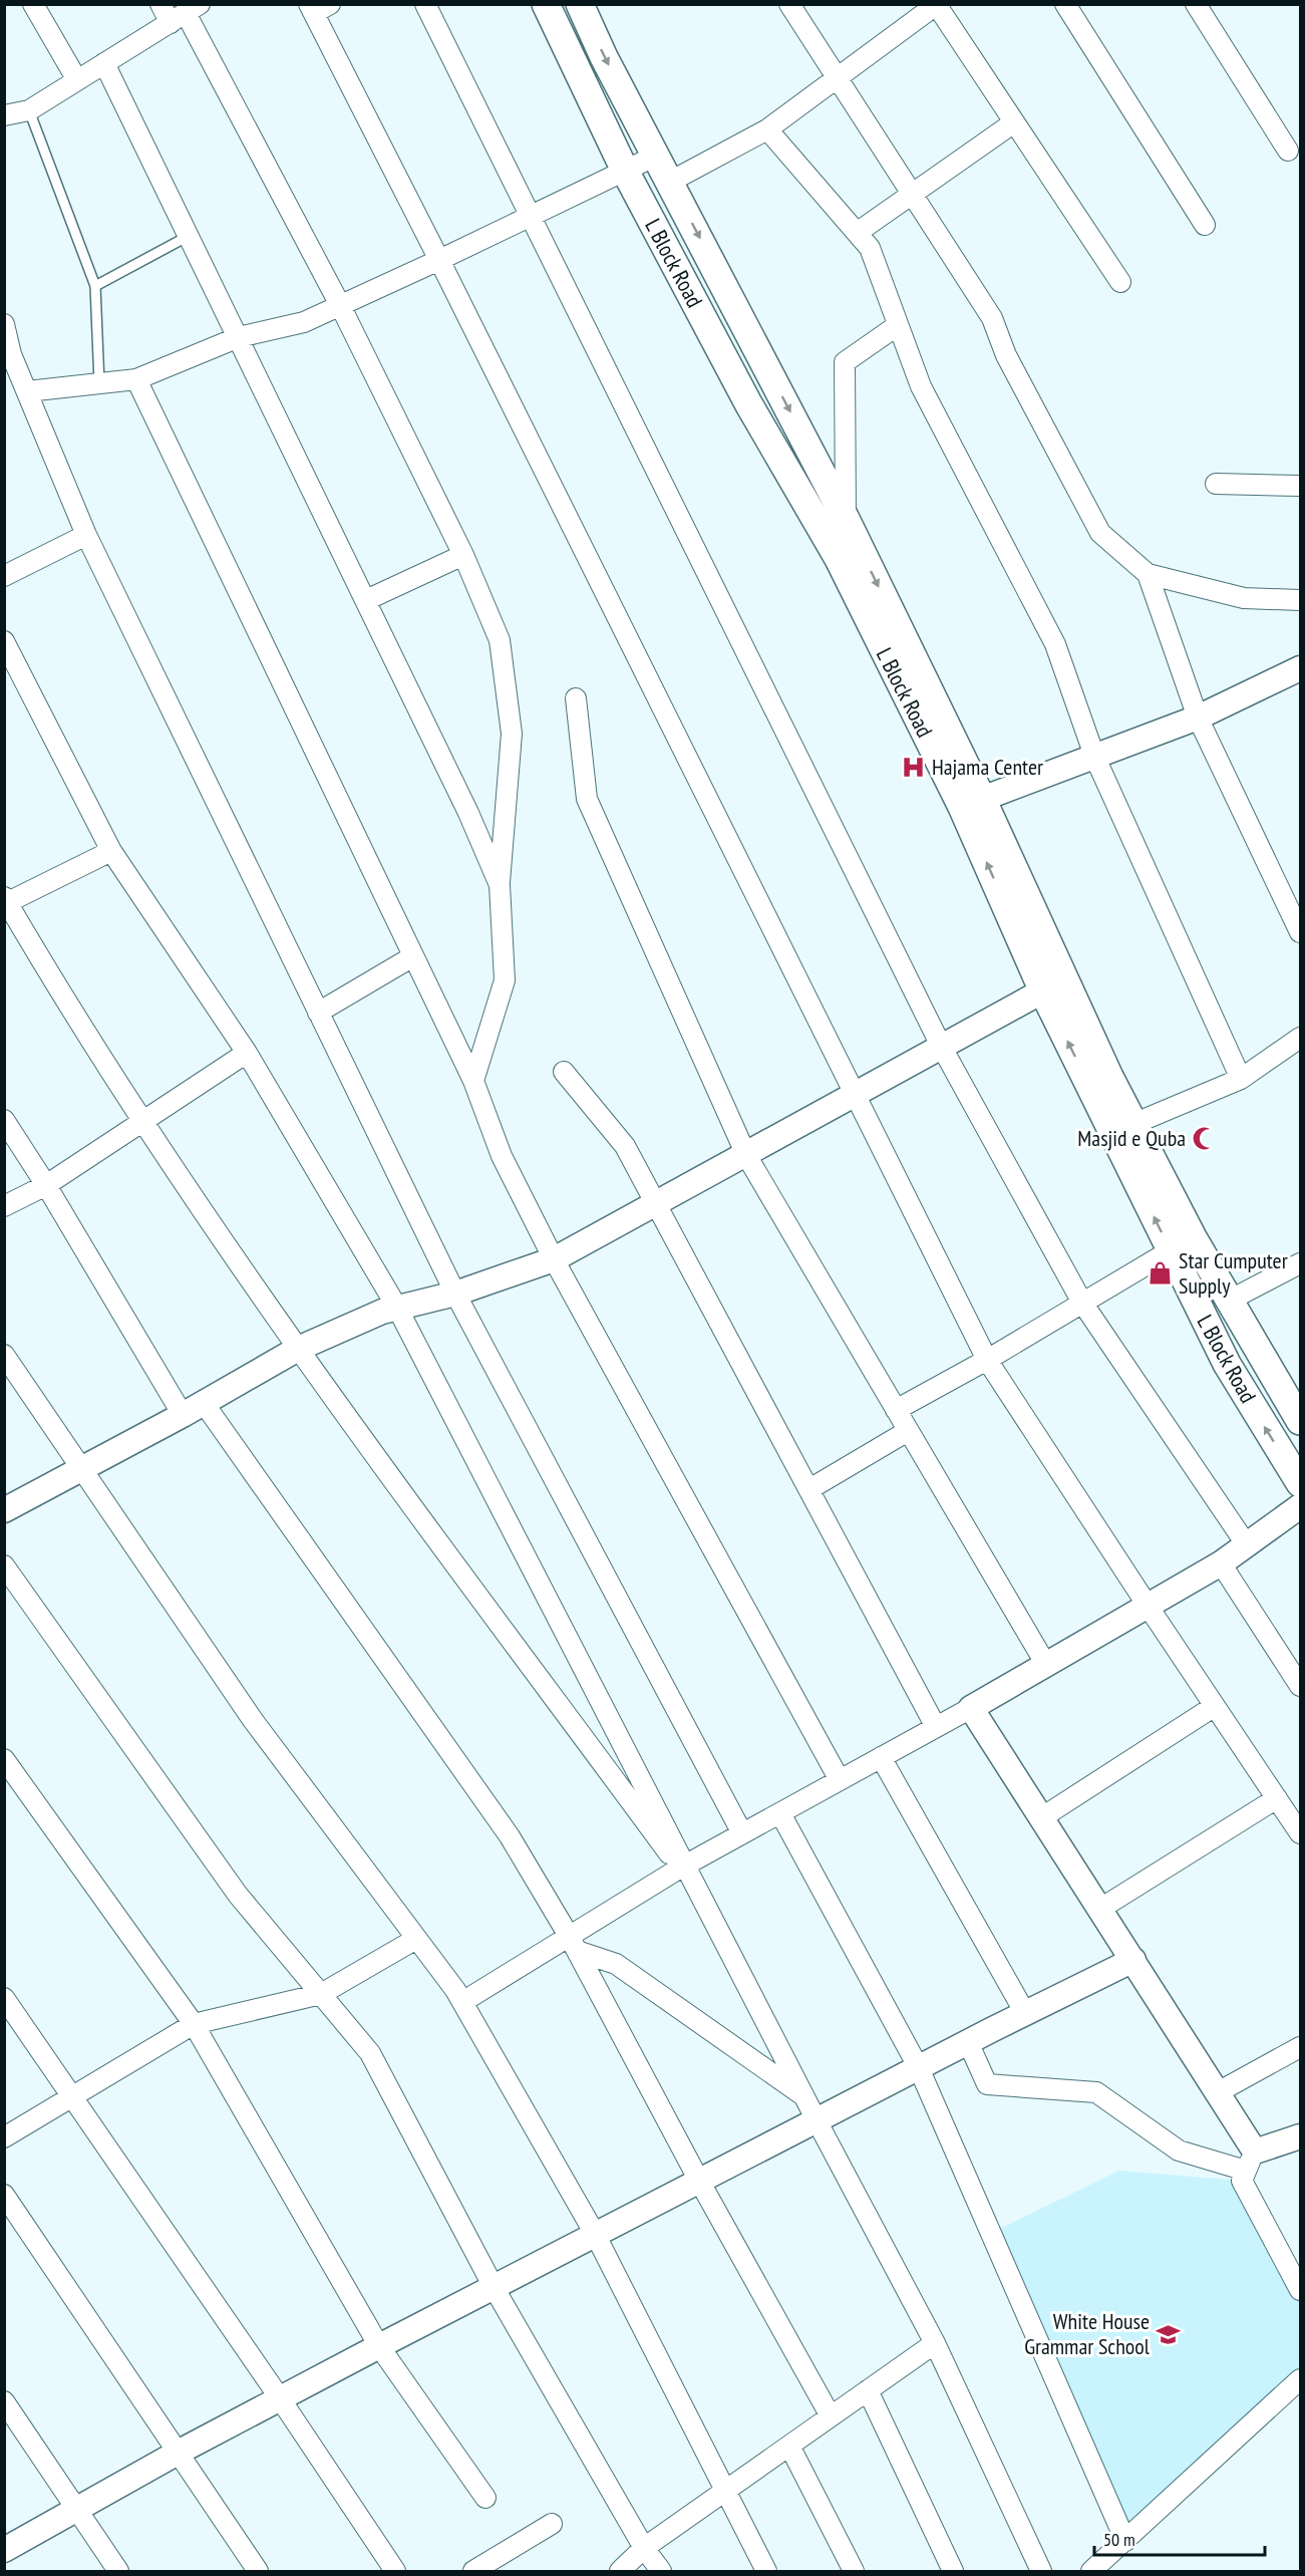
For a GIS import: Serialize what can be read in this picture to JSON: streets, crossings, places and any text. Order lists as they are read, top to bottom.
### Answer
{
  "streets": {
    "main road": ["L Block Road"]
  },
  "places": {
    "hospital": ["Hajama Center"],
    "mosque": ["Masjid e Quba"],
    "shop": ["Star Cumputer Supply"],
    "school or university": ["White House Grammar School"]
  },
  "scale_bar": "50 m"
}
